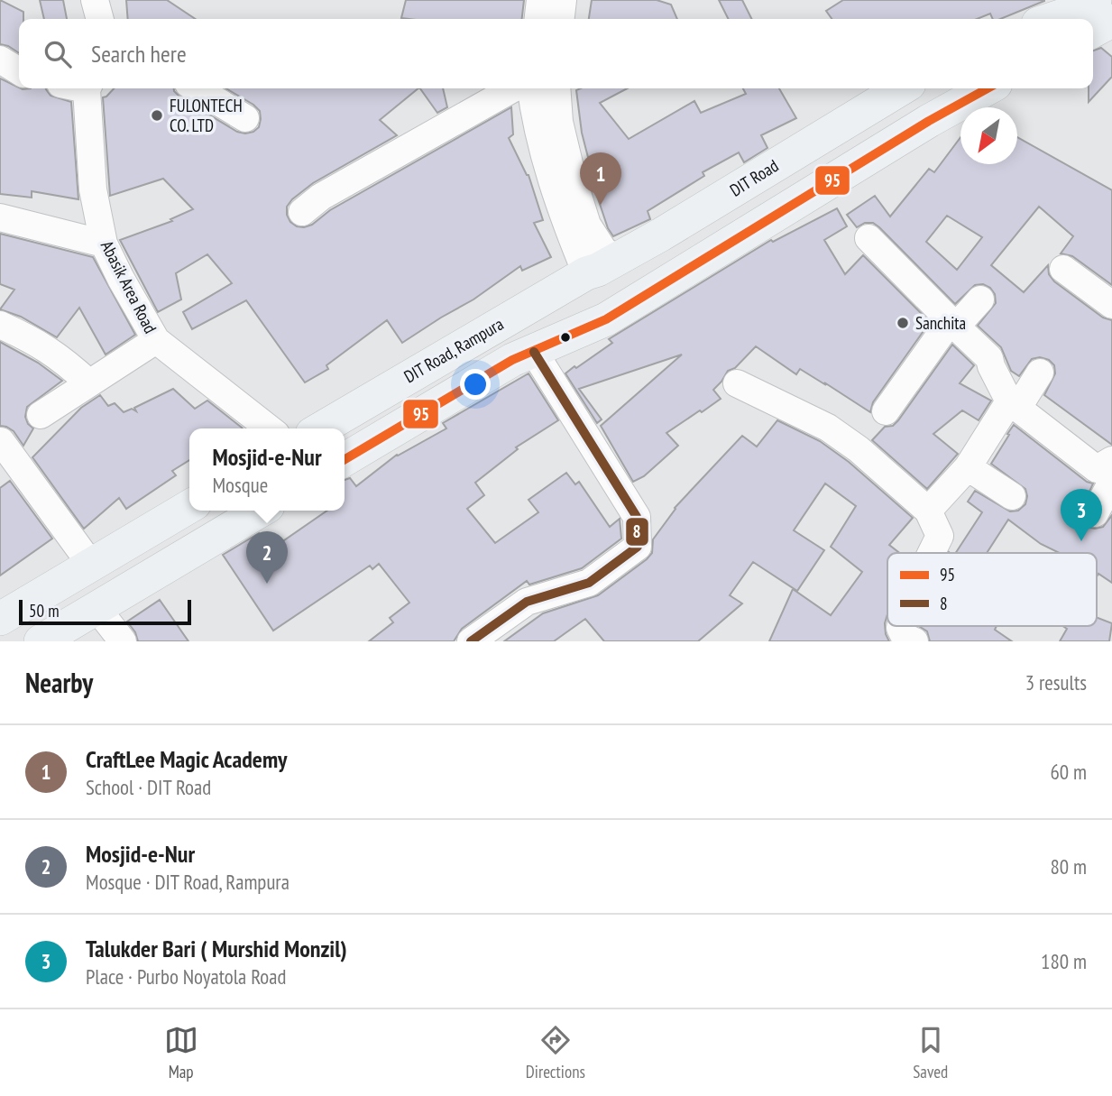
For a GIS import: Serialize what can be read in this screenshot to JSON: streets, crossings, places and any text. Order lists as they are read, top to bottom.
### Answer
{
  "streets": {
    "main road": ["DIT Road", "DIT Road, Rampura"],
    "street": ["Abasik Area Road"]
  },
  "crossings": [
    ["DIT Road", "DIT Road, Rampura"]
  ],
  "places": ["FULONTECH CO. LTD", "Sanchita"],
  "lines": ["transit line 95", "transit line 8"],
  "legend": ["95", "8"],
  "scale_bar": "50 m",
  "north": "bottom left",
  "page": {
    "search": "Search here",
    "pins": ["1", "3", "2"],
    "popup": ["Mosjid-e-Nur", "Mosque"],
    "scale": "50 m",
    "heading": ["Nearby", "3 results"],
    "list": [
      {
        "mark": "1",
        "name": "CraftLee Magic Academy",
        "note": "School · DIT Road",
        "value": "60 m"
      },
      {
        "mark": "2",
        "name": "Mosjid-e-Nur",
        "note": "Mosque · DIT Road, Rampura",
        "value": "80 m"
      },
      {
        "mark": "3",
        "name": "Talukder Bari ( Murshid Monzil)",
        "note": "Place · Purbo Noyatola Road",
        "value": "180 m"
      }
    ],
    "nav": ["Map", "Directions", "Saved"]
  }
}
